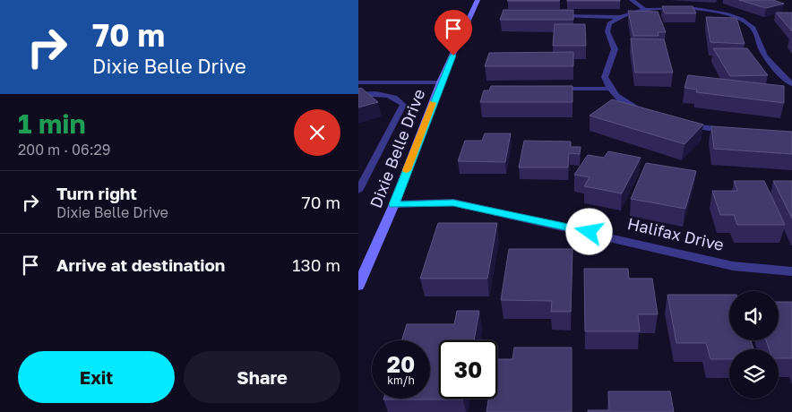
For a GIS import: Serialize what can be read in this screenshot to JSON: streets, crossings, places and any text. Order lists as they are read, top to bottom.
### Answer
{
  "streets": {
    "street": ["Dixie Belle Drive", "Halifax Drive"]
  },
  "crossings": [
    ["Dixie Belle Drive", "Halifax Drive"]
  ],
  "page": {
    "turn": ["70 m", "Dixie Belle Drive"],
    "heading": ["1 min", "200 m · 06:29"],
    "list": [
      {
        "name": "Turn right",
        "note": "Dixie Belle Drive",
        "value": "70 m"
      },
      {
        "name": "Arrive at destination",
        "value": "130 m"
      }
    ],
    "speed": "20 km/h",
    "limit": "30",
    "buttons": ["Exit", "Share"]
  }
}
